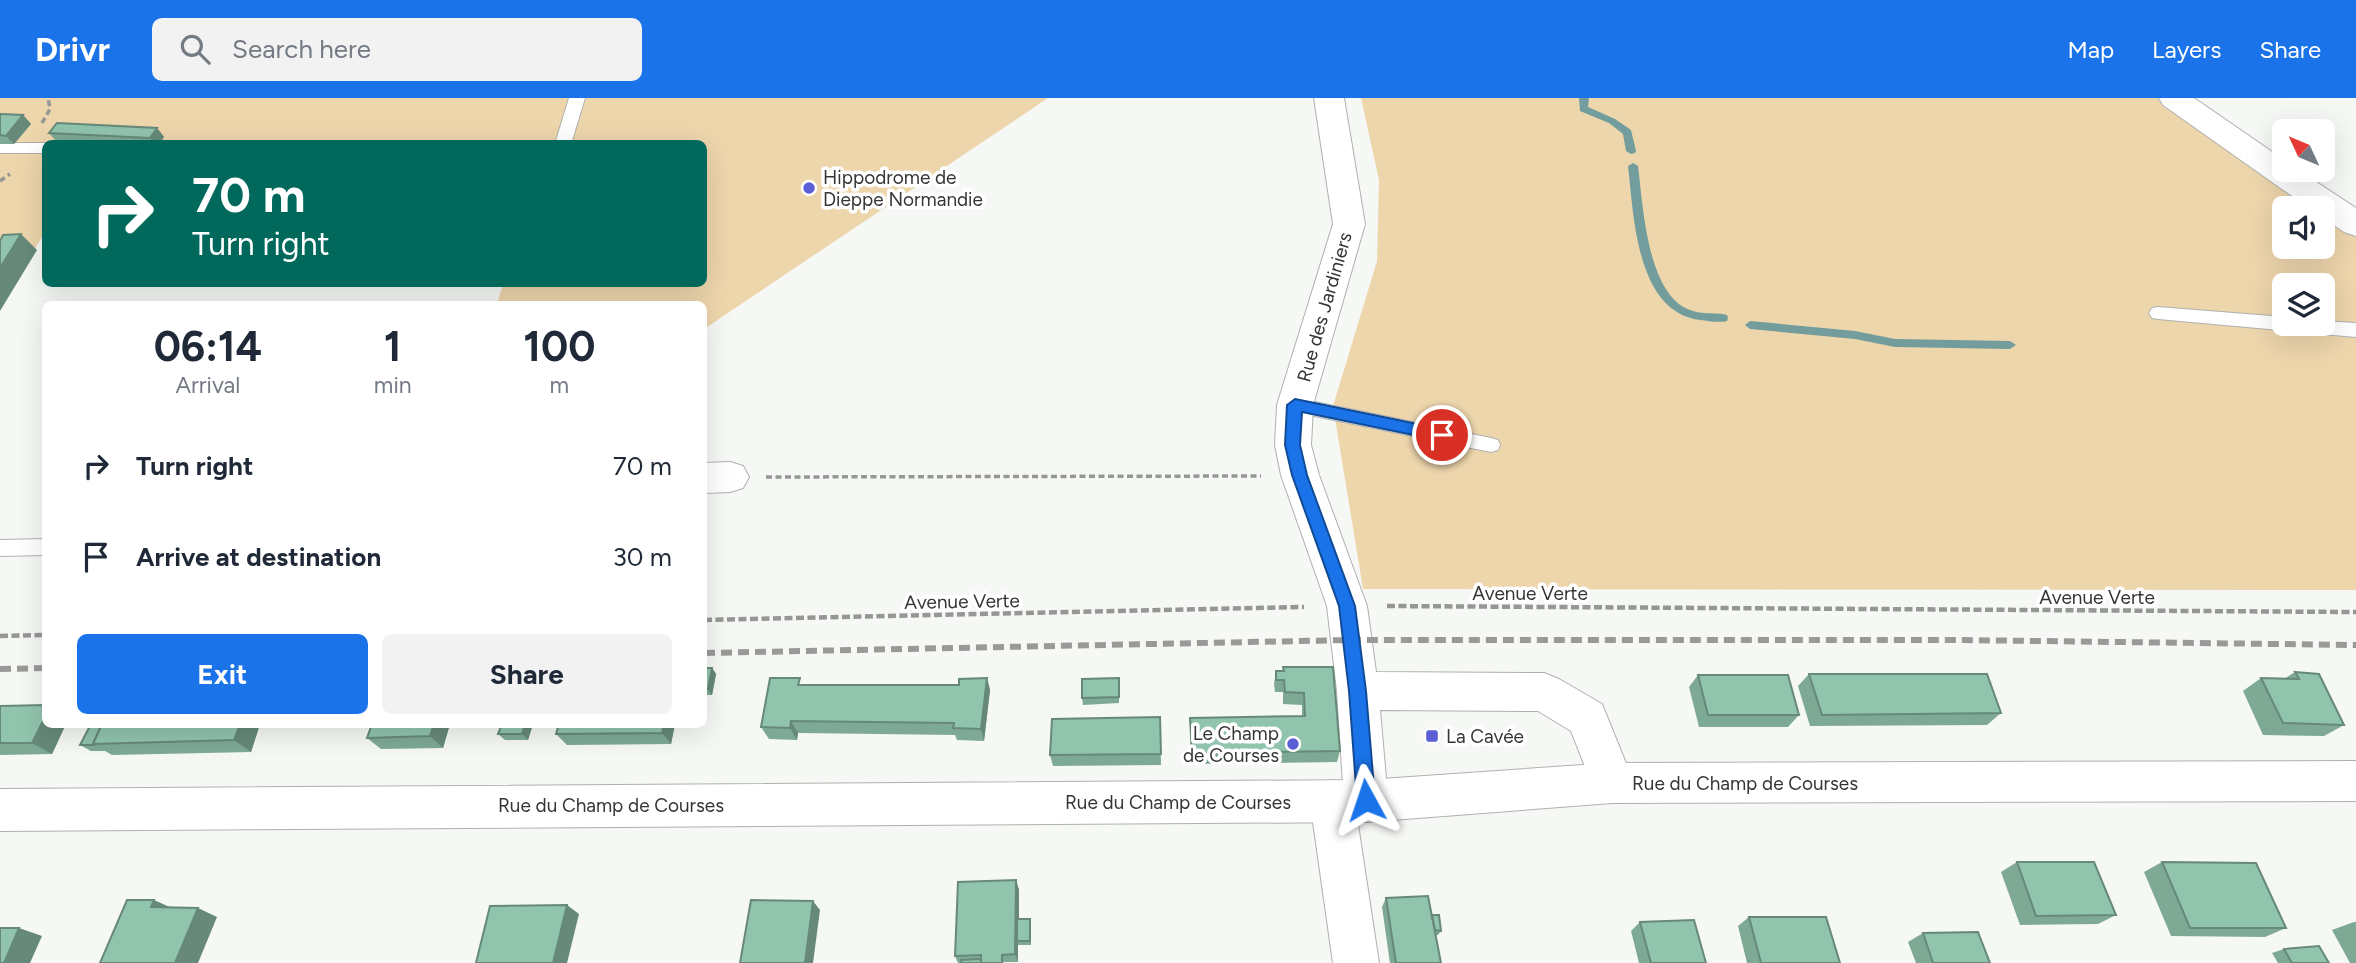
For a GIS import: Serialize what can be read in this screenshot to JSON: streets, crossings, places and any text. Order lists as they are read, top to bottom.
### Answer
{
  "streets": {
    "main road": ["Rue des Jardiniers", "Rue du Champ de Courses"],
    "path": ["Avenue Verte"]
  },
  "crossings": [
    ["Rue des Jardiniers", "Avenue Verte"],
    ["Rue des Jardiniers", "Rue du Champ de Courses"]
  ],
  "places": {
    "other": ["Hippodrome de Dieppe Normandie", "Le Champ de Courses"],
    "transit": ["La Cavée"]
  },
  "north": "top left",
  "page": {
    "header": "Drivr",
    "search": "Search here",
    "nav": ["Map", "Layers", "Share"],
    "turn": ["70 m", "Turn right"],
    "eta": [
      "06:14",
      "Arrival",
      "1",
      "min",
      "100",
      "m"
    ],
    "list": [
      {
        "name": "Turn right",
        "value": "70 m"
      },
      {
        "name": "Arrive at destination",
        "value": "30 m"
      }
    ],
    "buttons": ["Exit", "Share"]
  }
}
